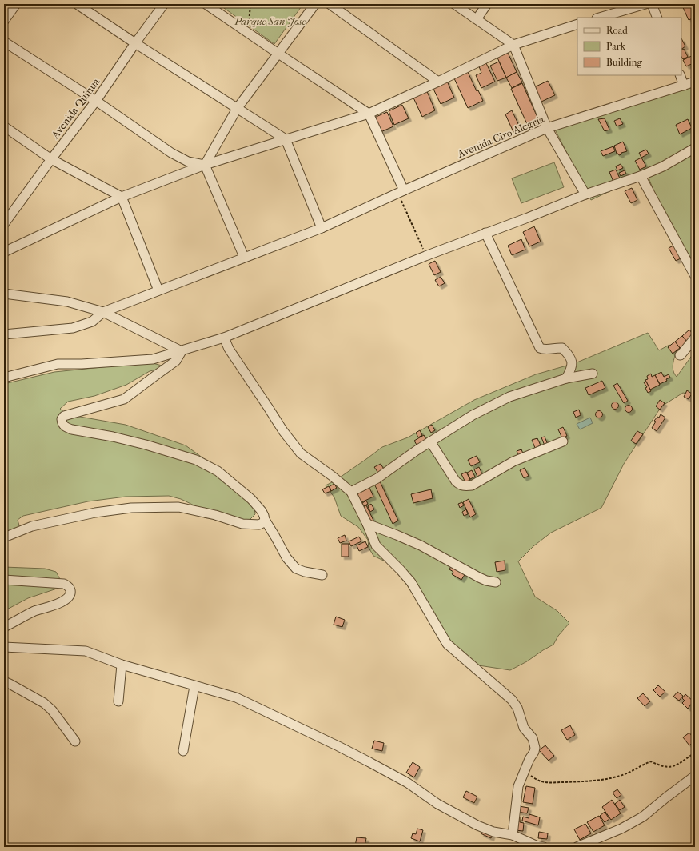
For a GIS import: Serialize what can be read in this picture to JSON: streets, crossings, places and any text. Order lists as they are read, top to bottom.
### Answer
{
  "streets": {
    "street": ["Avenida Quinua", "Avenida Ciro Alegría"]
  },
  "parks": ["Parque San Jose"],
  "legend": ["Road", "Park", "Building"]
}
